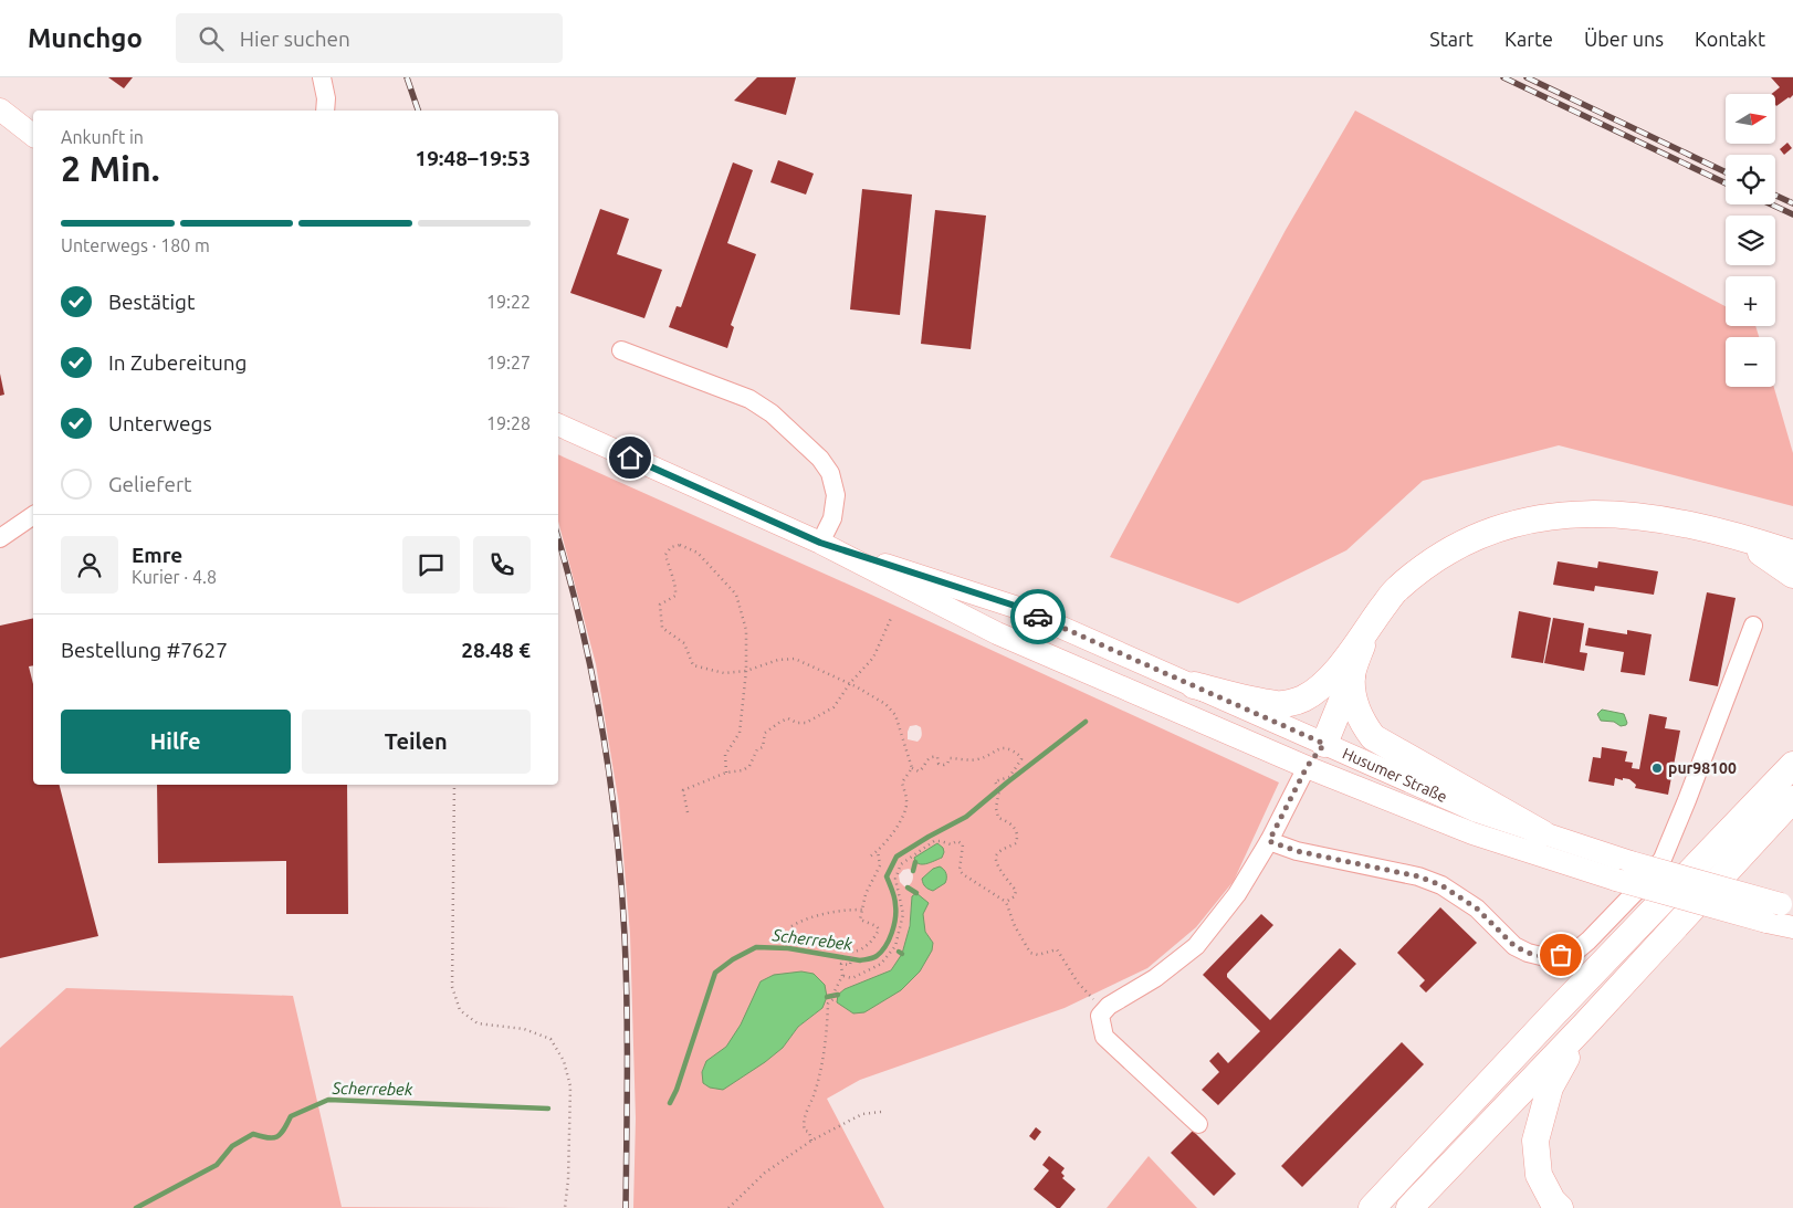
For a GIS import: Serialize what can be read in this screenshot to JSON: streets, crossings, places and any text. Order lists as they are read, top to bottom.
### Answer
{
  "streets": {
    "main road": ["Husumer Straße"]
  },
  "water": ["Scherrebek"],
  "places": ["pur98100"],
  "north": "right",
  "page": {
    "header": "Munchgo",
    "search": "Hier suchen",
    "nav": [
      "Start",
      "Karte",
      "Über uns",
      "Kontakt"
    ],
    "map_buttons": ["+", "−"],
    "heading": ["2 Min.", "Ankunft in", "19:48–19:53"],
    "panel": [
      "Emre",
      "Kurier · 4.8",
      "Bestellung #7627",
      "28.48 €"
    ],
    "bar": "Unterwegs · 180 m",
    "list": [
      ["Bestätigt", "19:22"],
      ["In Zubereitung", "19:27"],
      ["Unterwegs", "19:28"],
      "Geliefert"
    ],
    "buttons": ["Hilfe", "Teilen"]
  }
}
